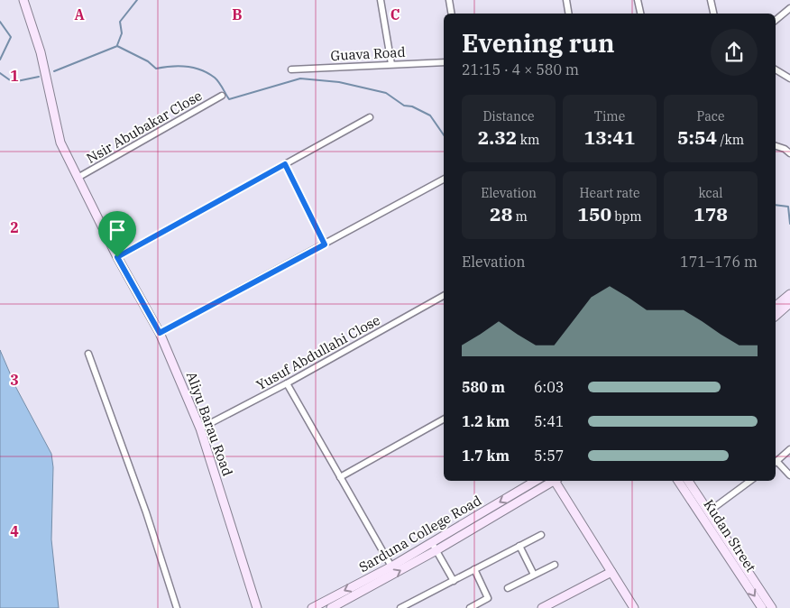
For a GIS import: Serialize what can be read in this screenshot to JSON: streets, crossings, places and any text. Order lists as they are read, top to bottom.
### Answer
{
  "streets": {
    "street": [
      "Guava Road",
      "Nsir Abubakar Close",
      "Yusuf Abdullahi Close",
      "Aliyu Barau Road",
      "Sarduna College Road",
      "Kudan Street"
    ]
  },
  "crossings": [
    ["Nsir Abubakar Close", "Aliyu Barau Road"],
    ["Yusuf Abdullahi Close", "Aliyu Barau Road"]
  ],
  "page": {
    "heading": ["Evening run", "21:15 · 4 × 580 m"],
    "stats": [
      ["Distance", "2.32 km"],
      ["Time", "13:41"],
      ["Pace", "5:54 /km"],
      ["Elevation", "28 m"],
      ["Heart rate", "150 bpm"],
      ["kcal", "178"]
    ],
    "chart": ["Elevation", "171–176 m"],
    "list": [
      {
        "name": "580 m",
        "note": "6:03"
      },
      {
        "name": "1.2 km",
        "note": "5:41"
      },
      {
        "name": "1.7 km",
        "note": "5:57"
      }
    ]
  },
  "grid": {
    "columns": ["A", "B", "C"],
    "rows": [
      "1",
      "2",
      "3",
      "4"
    ]
  }
}
